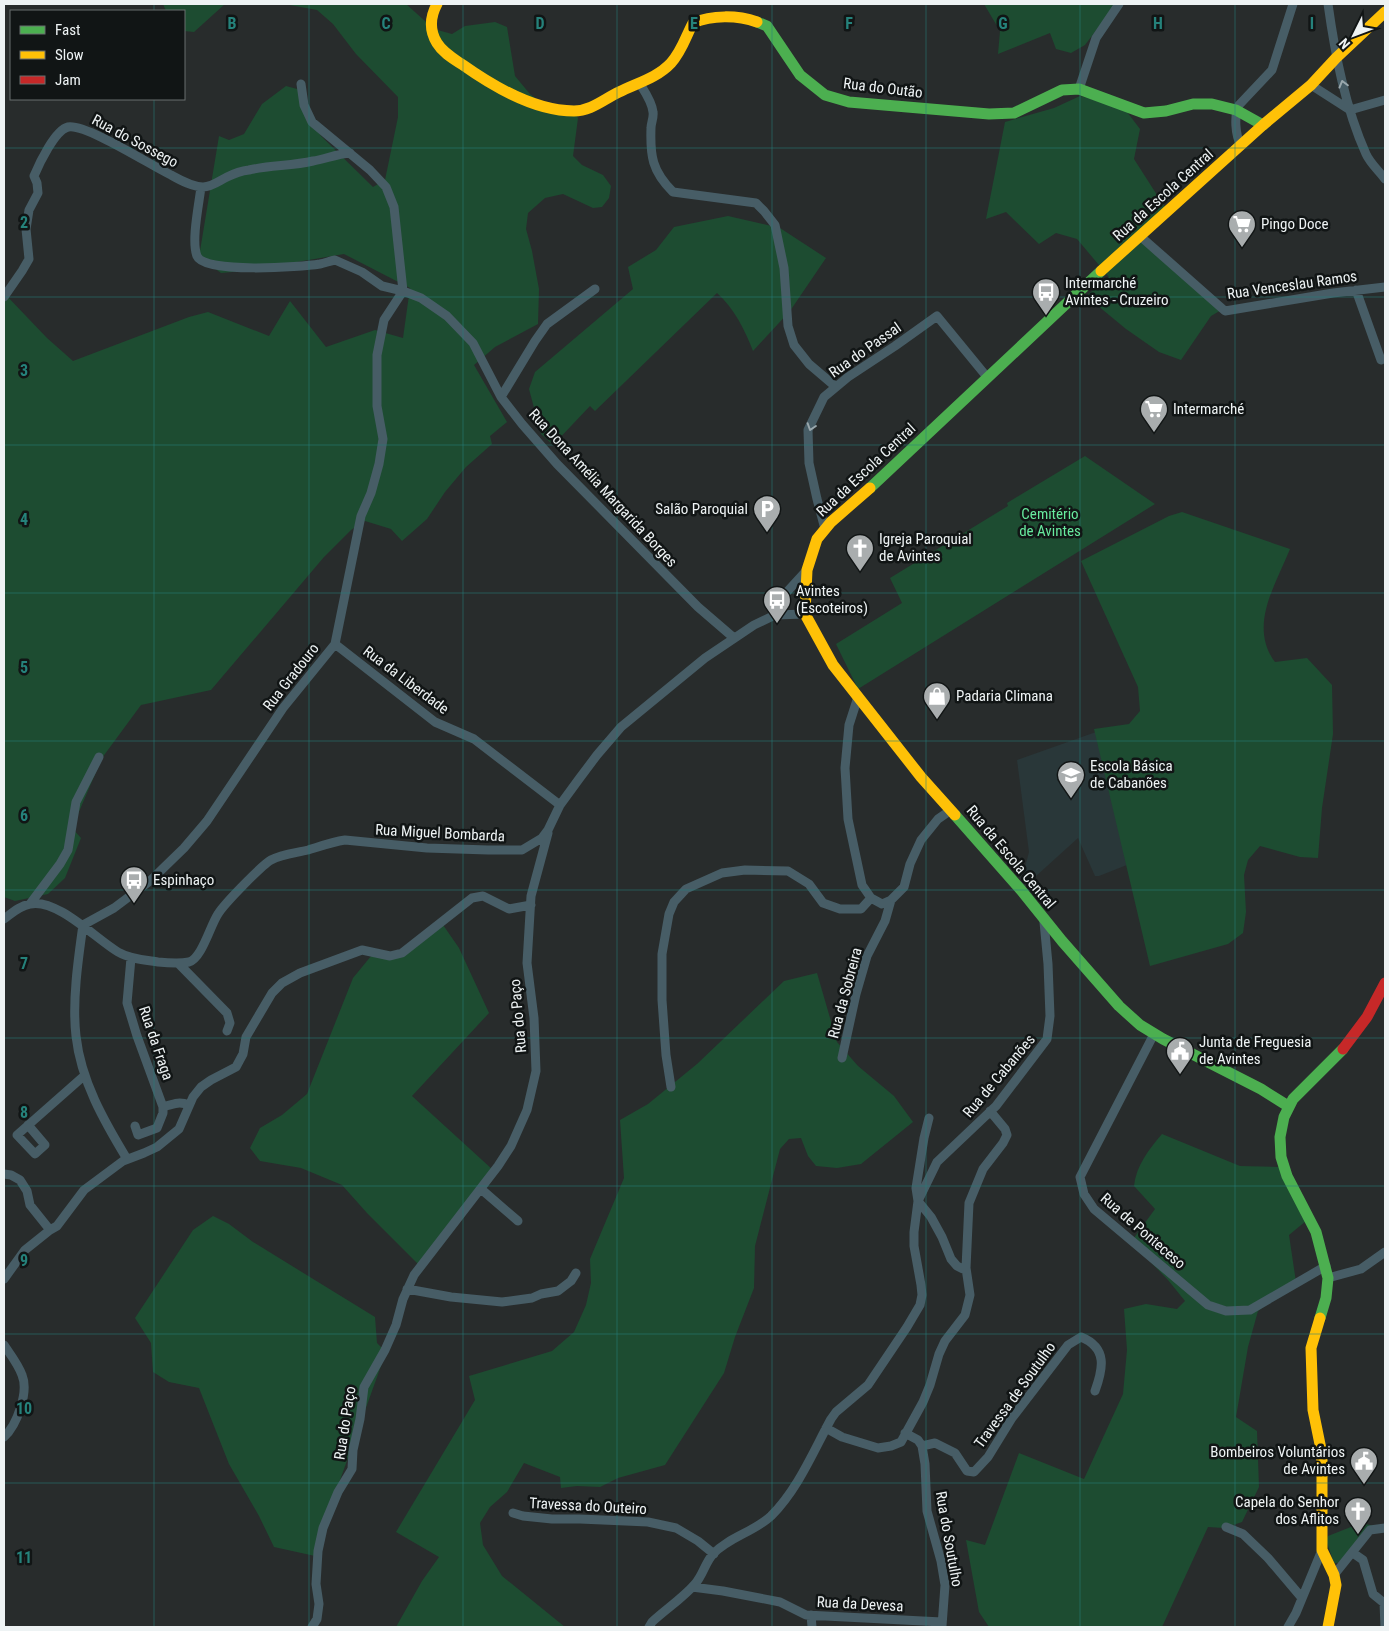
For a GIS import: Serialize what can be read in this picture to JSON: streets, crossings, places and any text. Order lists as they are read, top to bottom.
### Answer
{
  "streets": {
    "street": [
      "Rua do Outão",
      "Rua do Sossego",
      "Rua da Escola Central",
      "Rua Venceslau Ramos",
      "Rua do Passal",
      "Rua Dona Amélia Margarida Borges",
      "Rua Gradouro",
      "Rua da Liberdade",
      "Rua Miguel Bombarda",
      "Rua da Sobreira",
      "Rua do Paço",
      "Rua da Fraga",
      "Rua de Cabanões",
      "Rua de Ponteceso",
      "Travessa de Soutulho",
      "Travessa do Outeiro",
      "Rua do Soutulho",
      "Rua da Devesa"
    ]
  },
  "crossings": [
    ["Rua do Sossego", "Rua Dona Amélia Margarida Borges"],
    ["Rua da Escola Central", "Rua Venceslau Ramos"],
    ["Rua da Escola Central", "Rua do Passal"],
    ["Rua da Escola Central", "Rua Miguel Bombarda"],
    ["Rua da Escola Central", "Rua da Sobreira"],
    ["Rua da Escola Central", "Rua de Cabanões"],
    ["Rua da Escola Central", "Rua de Ponteceso"],
    ["Rua Dona Amélia Margarida Borges", "Rua Gradouro"],
    ["Rua Dona Amélia Margarida Borges", "Rua Miguel Bombarda"],
    ["Rua Gradouro", "Rua da Liberdade"],
    ["Rua da Liberdade", "Rua Miguel Bombarda"],
    ["Rua Miguel Bombarda", "Rua do Paço"],
    ["Rua de Cabanões", "Travessa do Outeiro"],
    ["Rua de Cabanões", "Rua da Devesa"],
    ["Travessa de Soutulho", "Rua do Soutulho"],
    ["Rua do Soutulho", "Rua da Devesa"]
  ],
  "one_way": ["Rua do Passal"],
  "parks": ["Cemitério de Avintes"],
  "places": {
    "supermarket": ["Pingo Doce", "Intermarché"],
    "bus stop": ["Intermarché Avintes - Cruzeiro", "Avintes (Escoteiros)", "Espinhaço"],
    "parking": ["Salão Paroquial"],
    "church": ["Igreja Paroquial de Avintes", "Capela do Senhor dos Aflitos"],
    "shop": ["Padaria Climana"],
    "school or university": ["Escola Básica de Cabanões"],
    "public building": ["Junta de Freguesia de Avintes", "Bombeiros Voluntários de Avintes"]
  },
  "legend": ["Fast", "Slow", "Jam"],
  "north": "bottom left",
  "grid": {
    "columns": [
      "B",
      "C",
      "D",
      "E",
      "F",
      "G",
      "H",
      "I"
    ],
    "rows": [
      "2",
      "3",
      "4",
      "5",
      "6",
      "7",
      "8",
      "9",
      "10",
      "11"
    ]
  }
}
